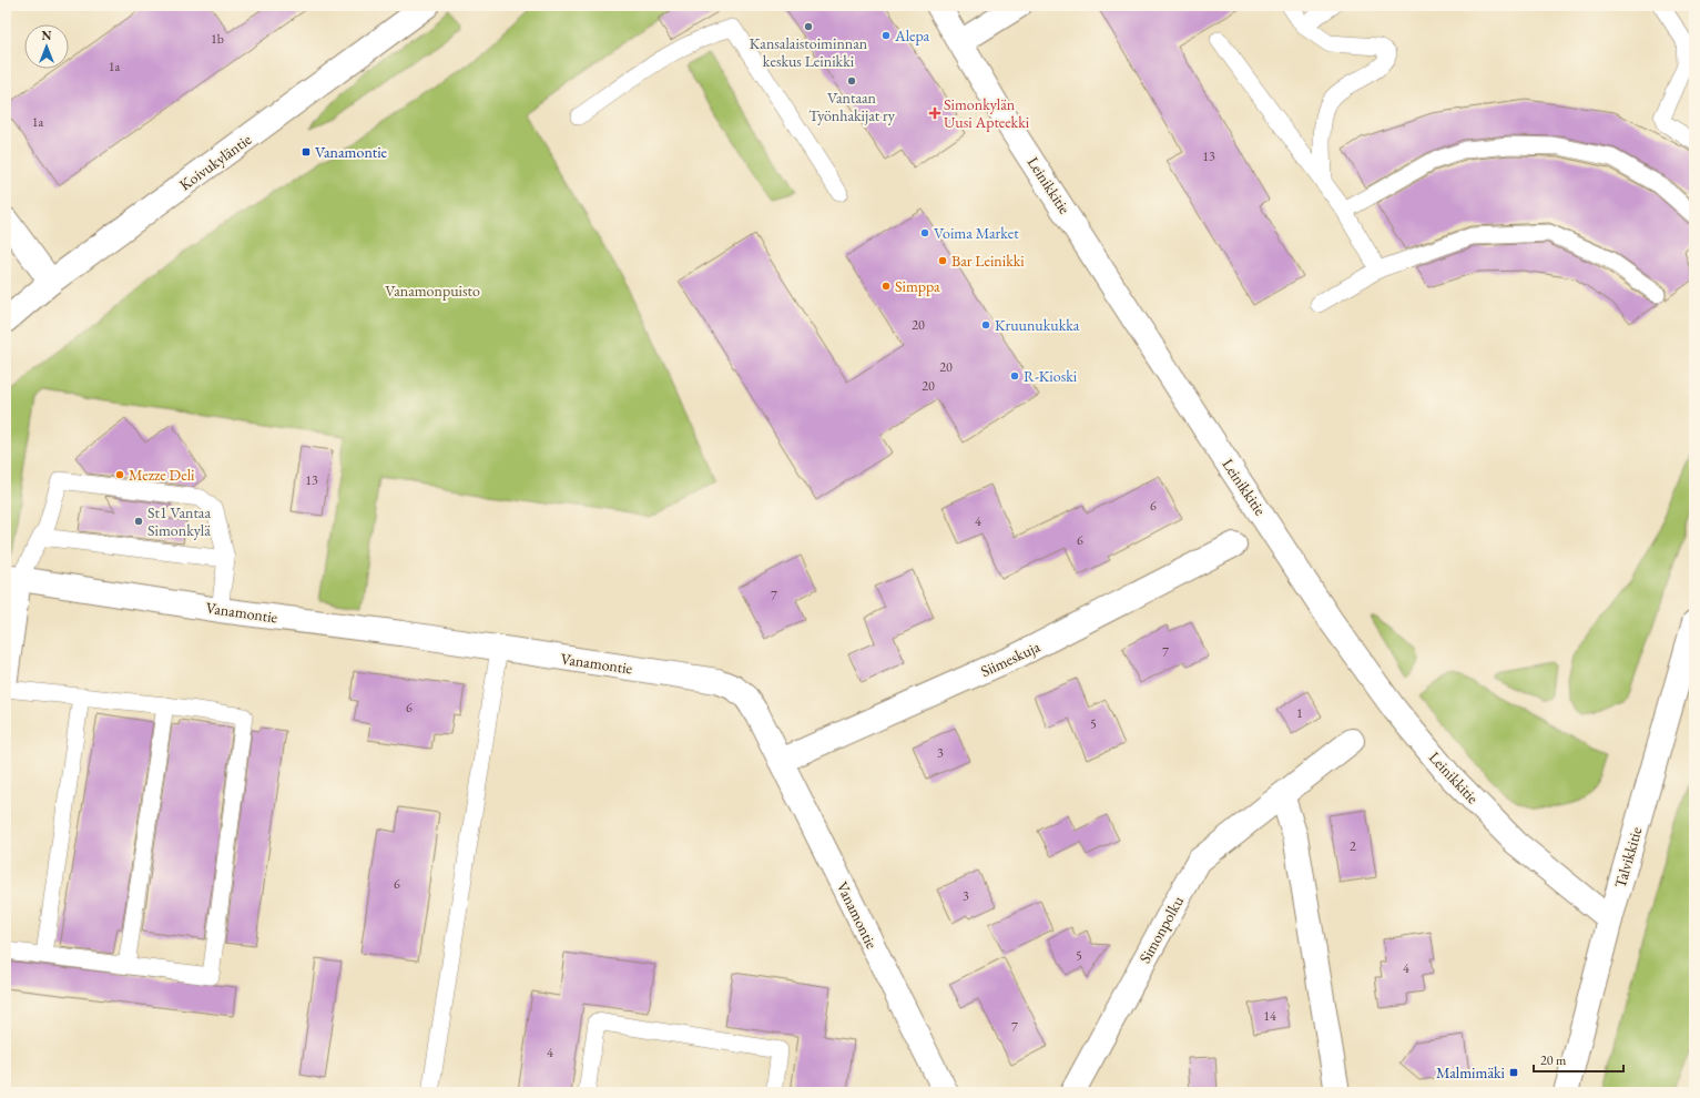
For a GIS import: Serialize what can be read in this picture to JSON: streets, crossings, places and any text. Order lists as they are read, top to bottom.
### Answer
{
  "streets": {
    "street": [
      "Koivukyläntie",
      "Leinikkitie",
      "Vanamontie",
      "Siimeskuja",
      "Talvikkitie",
      "Simonpolku"
    ]
  },
  "crossings": [
    ["Leinikkitie", "Talvikkitie"],
    ["Vanamontie", "Siimeskuja"]
  ],
  "parks": ["Vanamonpuisto"],
  "places": {
    "other": [
      "Kansalaistoiminnan keskus Leinikki",
      "Alepa",
      "Vantaan Työnhakijat ry",
      "Voima Market",
      "Bar Leinikki",
      "Simppa",
      "Kruunukukka",
      "R-Kioski",
      "Mezze Deli",
      "St1 Vantaa Simonkylä"
    ],
    "health": ["Simonkylän Uusi Apteekki"],
    "transit": ["Vanamontie", "Malmimäki"]
  },
  "house_numbers": [
    "1b",
    "1a",
    "1a",
    "13",
    "20",
    "20",
    "20",
    "13",
    "6",
    "4",
    "6",
    "7",
    "7",
    "6",
    "1",
    "5",
    "3",
    "2",
    "6",
    "3",
    "5",
    "4",
    "14",
    "7",
    "4"
  ],
  "scale_bar": "20 m",
  "north": "top"
}
